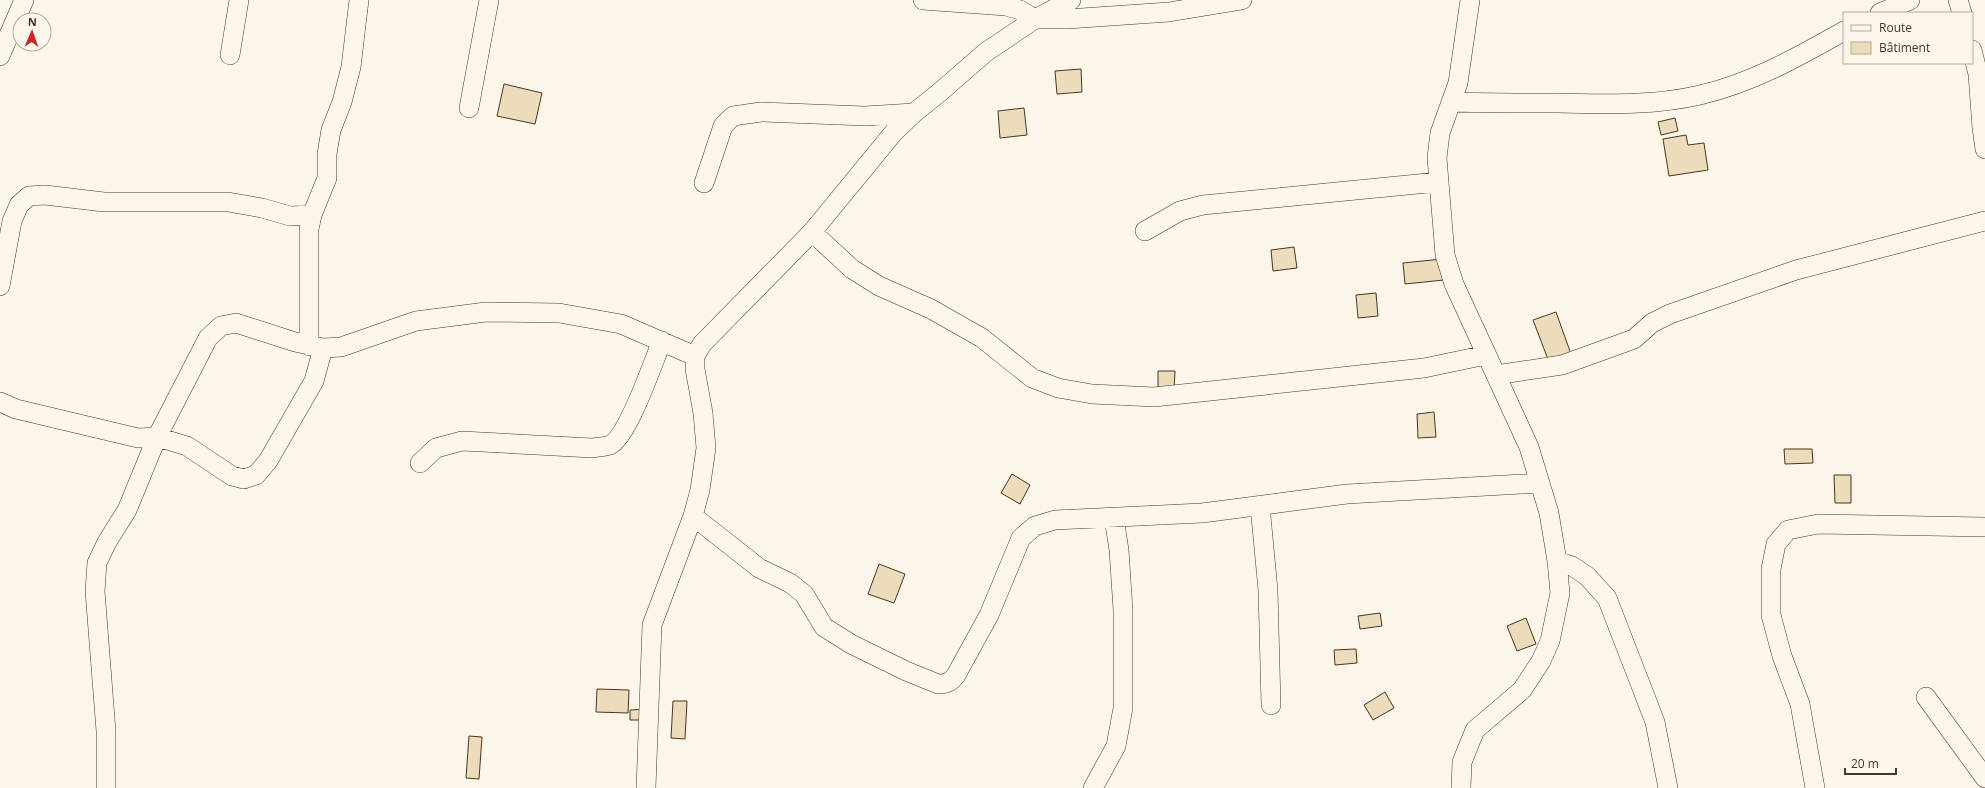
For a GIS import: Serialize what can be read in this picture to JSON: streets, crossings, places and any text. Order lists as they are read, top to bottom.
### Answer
{
  "legend": ["Route", "Bâtiment"],
  "scale_bar": "20 m",
  "north": "top"
}
